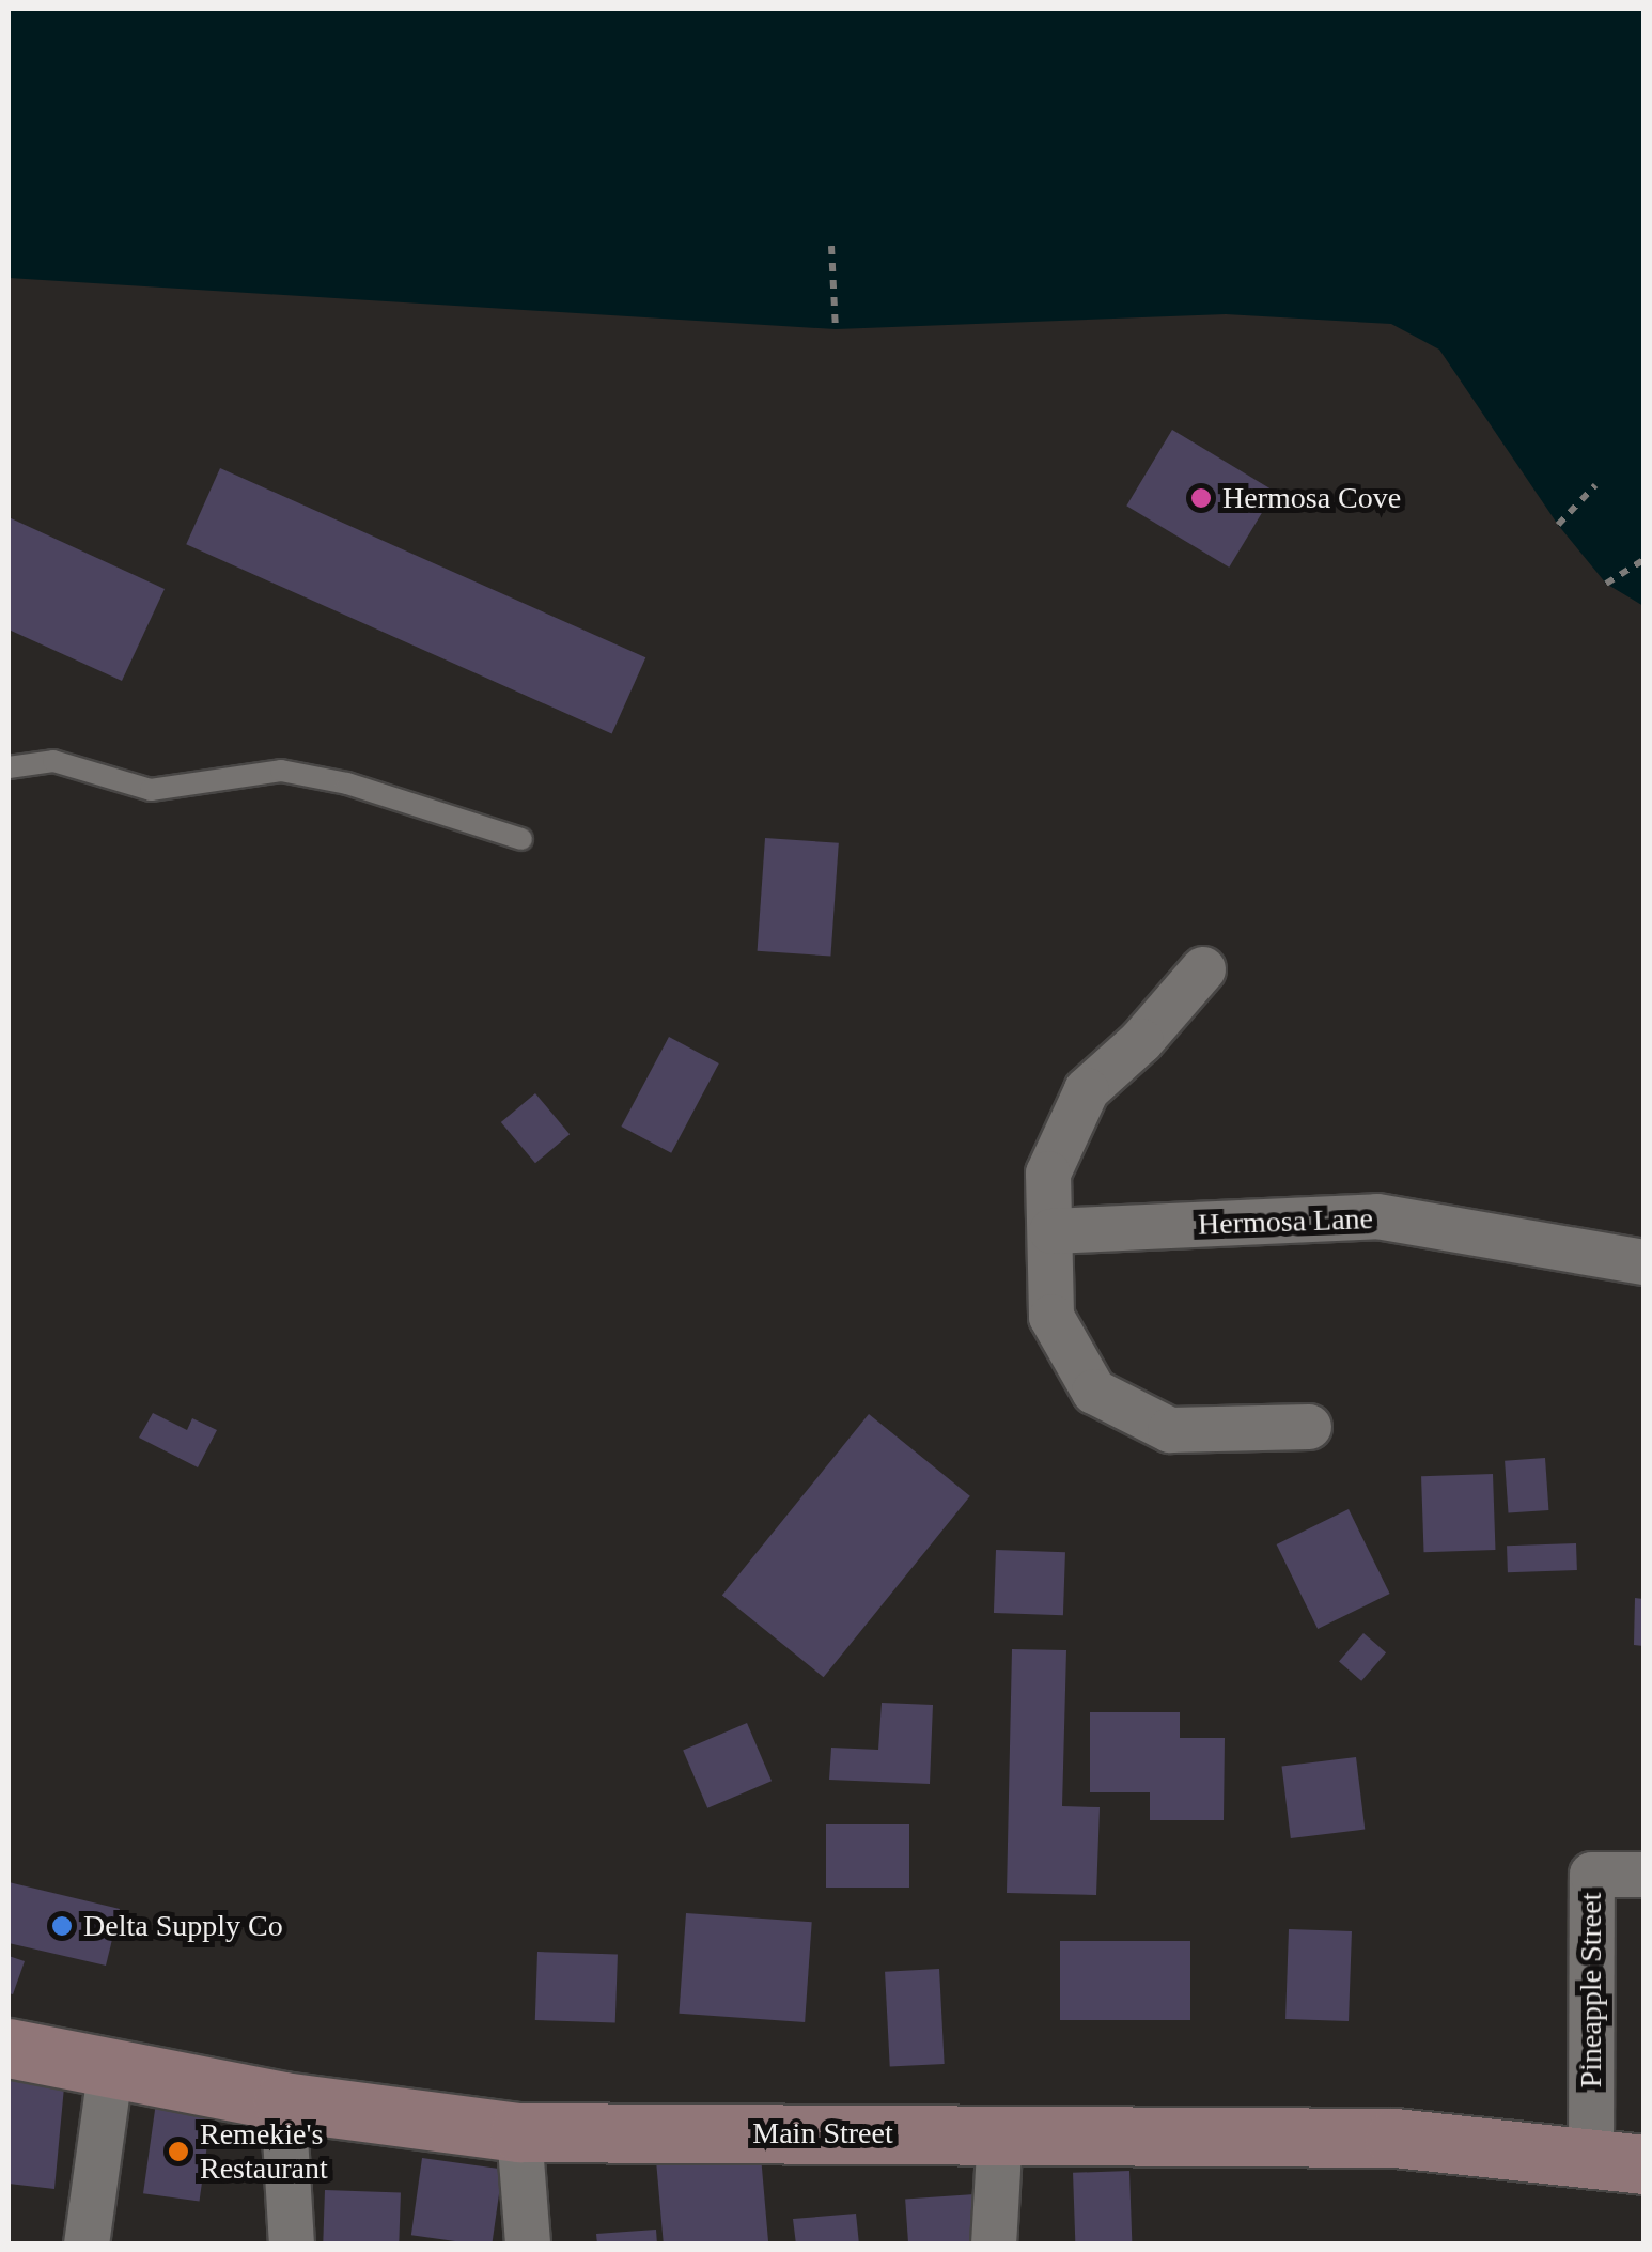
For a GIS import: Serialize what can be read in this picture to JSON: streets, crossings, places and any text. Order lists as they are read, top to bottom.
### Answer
{
  "streets": {
    "street": ["Hermosa Lane", "Pineapple Street", "Main Street"]
  },
  "crossings": [
    ["Pineapple Street", "Main Street"]
  ],
  "places": ["Hermosa Cove", "Delta Supply Co", "Remekie's Restaurant"]
}
